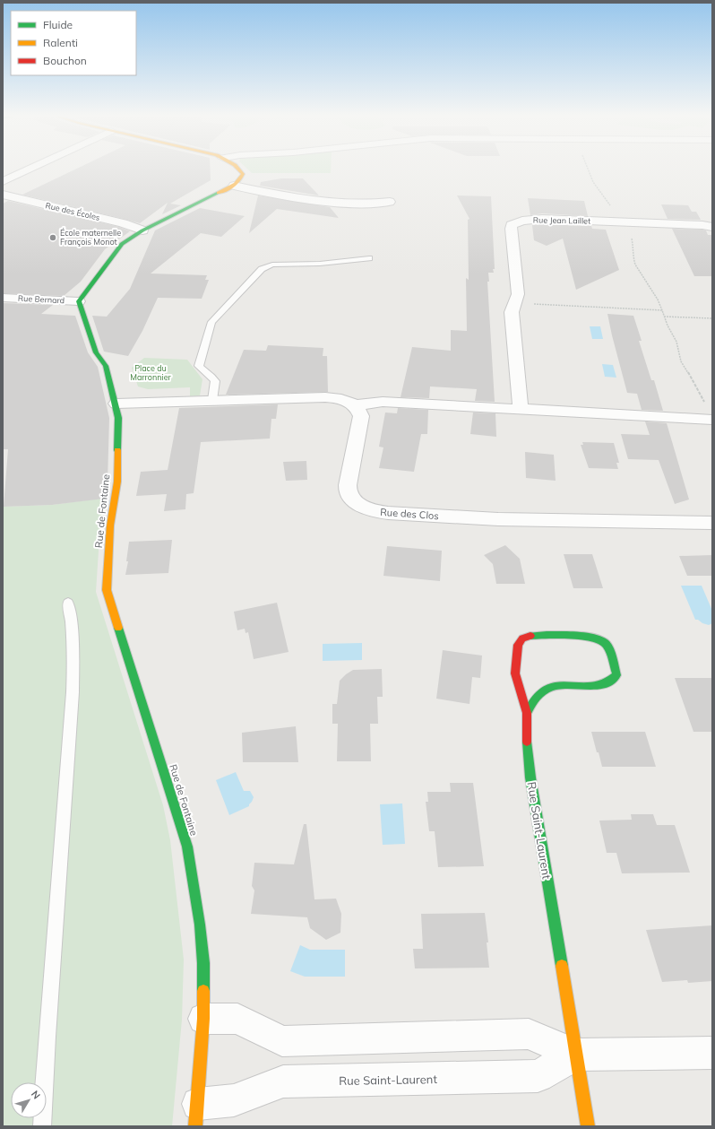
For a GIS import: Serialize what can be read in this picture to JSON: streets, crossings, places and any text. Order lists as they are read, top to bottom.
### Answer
{
  "streets": {
    "street": [
      "Rue des Écoles",
      "Rue Jean Laillet",
      "Rue Bernard",
      "Rue de Fontaine",
      "Rue des Clos",
      "Rue Saint-Laurent"
    ]
  },
  "crossings": [
    ["Rue Bernard", "Rue de Fontaine"],
    ["Rue de Fontaine", "Rue Saint-Laurent"]
  ],
  "parks": ["Place du Marronnier"],
  "places": ["École maternelle François Monot"],
  "legend": ["Fluide", "Ralenti", "Bouchon"],
  "north": "top right"
}
